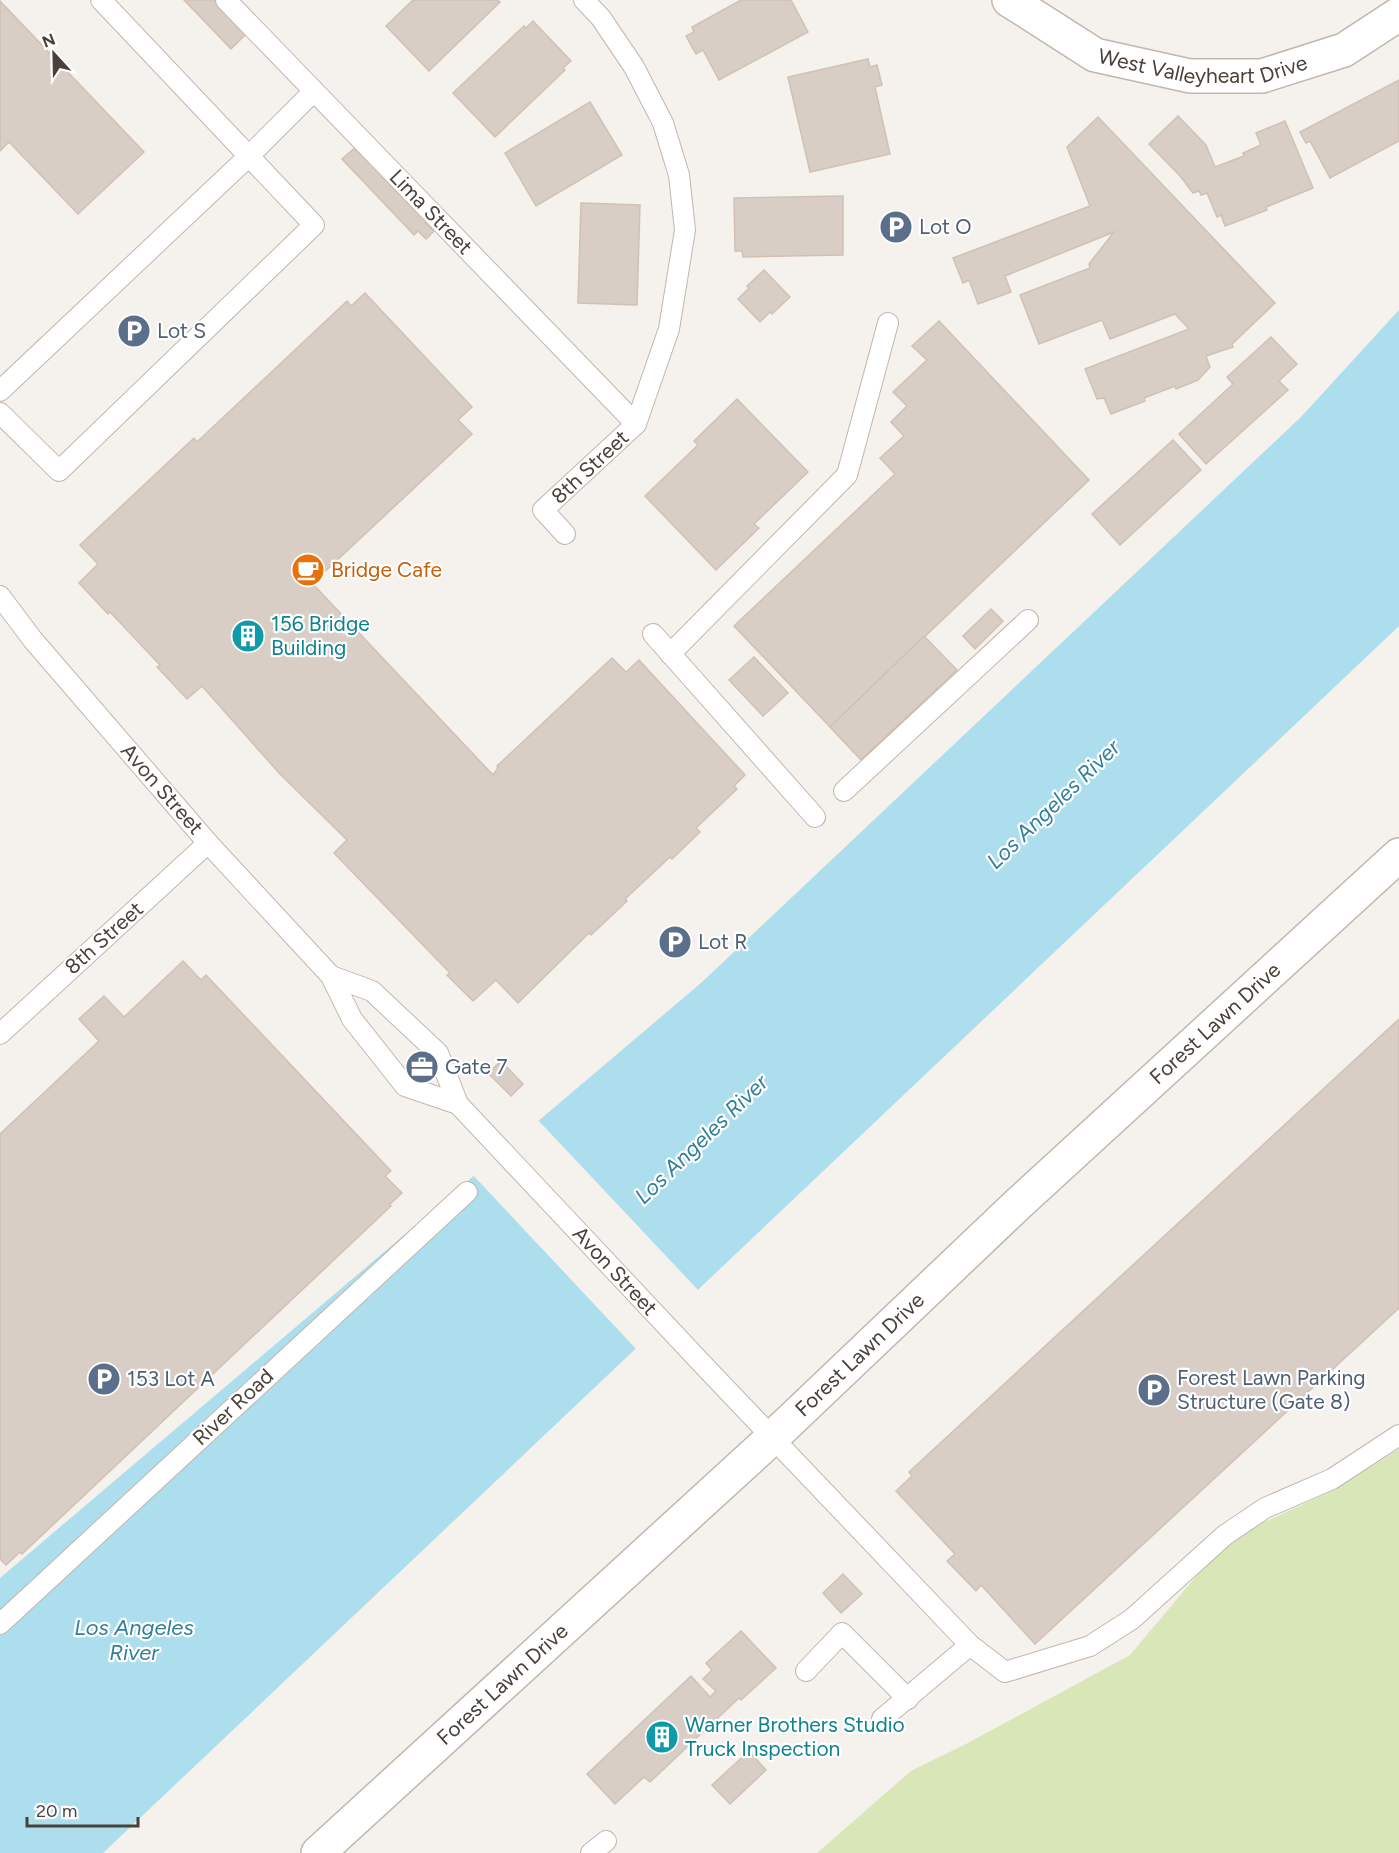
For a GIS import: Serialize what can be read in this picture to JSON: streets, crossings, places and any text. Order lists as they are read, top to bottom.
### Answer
{
  "streets": {
    "street": ["West Valleyheart Drive", "Forest Lawn Drive"],
    "lane": [
      "Lima Street",
      "8th Street",
      "Avon Street",
      "River Road"
    ]
  },
  "crossings": [
    ["Lima Street", "8th Street"],
    ["8th Street", "Avon Street"],
    ["Avon Street", "Forest Lawn Drive"]
  ],
  "water": ["Los Angeles River"],
  "places": {
    "parking": [
      "Lot O",
      "Lot S",
      "Lot R",
      "153 Lot A",
      "Forest Lawn Parking Structure (Gate 8)"
    ],
    "cafe": ["Bridge Cafe"],
    "building": ["156 Bridge Building", "Warner Brothers Studio Truck Inspection"],
    "office": ["Gate 7"]
  },
  "scale_bar": "20 m",
  "north": "top"
}
